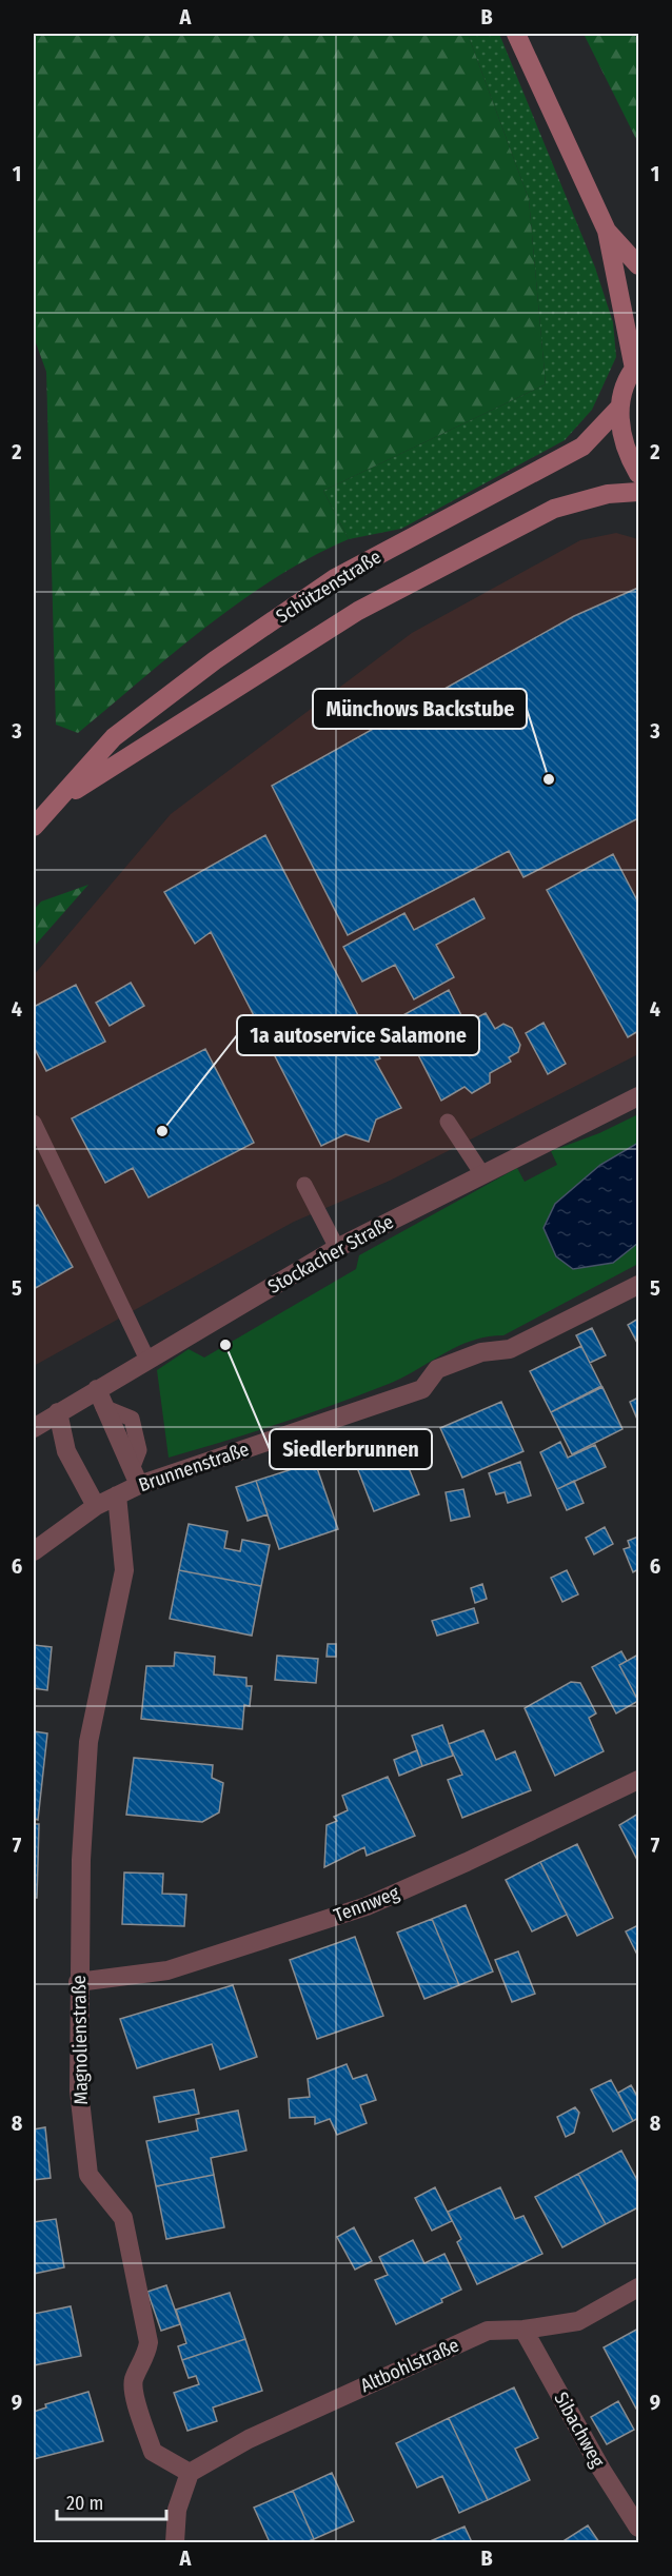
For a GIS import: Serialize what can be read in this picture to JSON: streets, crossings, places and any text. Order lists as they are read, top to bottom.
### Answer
{
  "streets": {
    "main road": ["Schützenstraße"],
    "street": [
      "Stockacher Straße",
      "Brunnenstraße",
      "Tennweg",
      "Magnolienstraße",
      "Altbohlstraße",
      "Sibachweg"
    ]
  },
  "crossings": [
    ["Brunnenstraße", "Magnolienstraße"],
    ["Tennweg", "Magnolienstraße"],
    ["Magnolienstraße", "Altbohlstraße"],
    ["Altbohlstraße", "Sibachweg"]
  ],
  "places": ["Münchows Backstube", "1a autoservice Salamone", "Siedlerbrunnen"],
  "scale_bar": "20 m",
  "grid": {
    "columns": ["A", "B"],
    "rows": [
      "1",
      "2",
      "3",
      "4",
      "5",
      "6",
      "7",
      "8",
      "9"
    ]
  }
}
